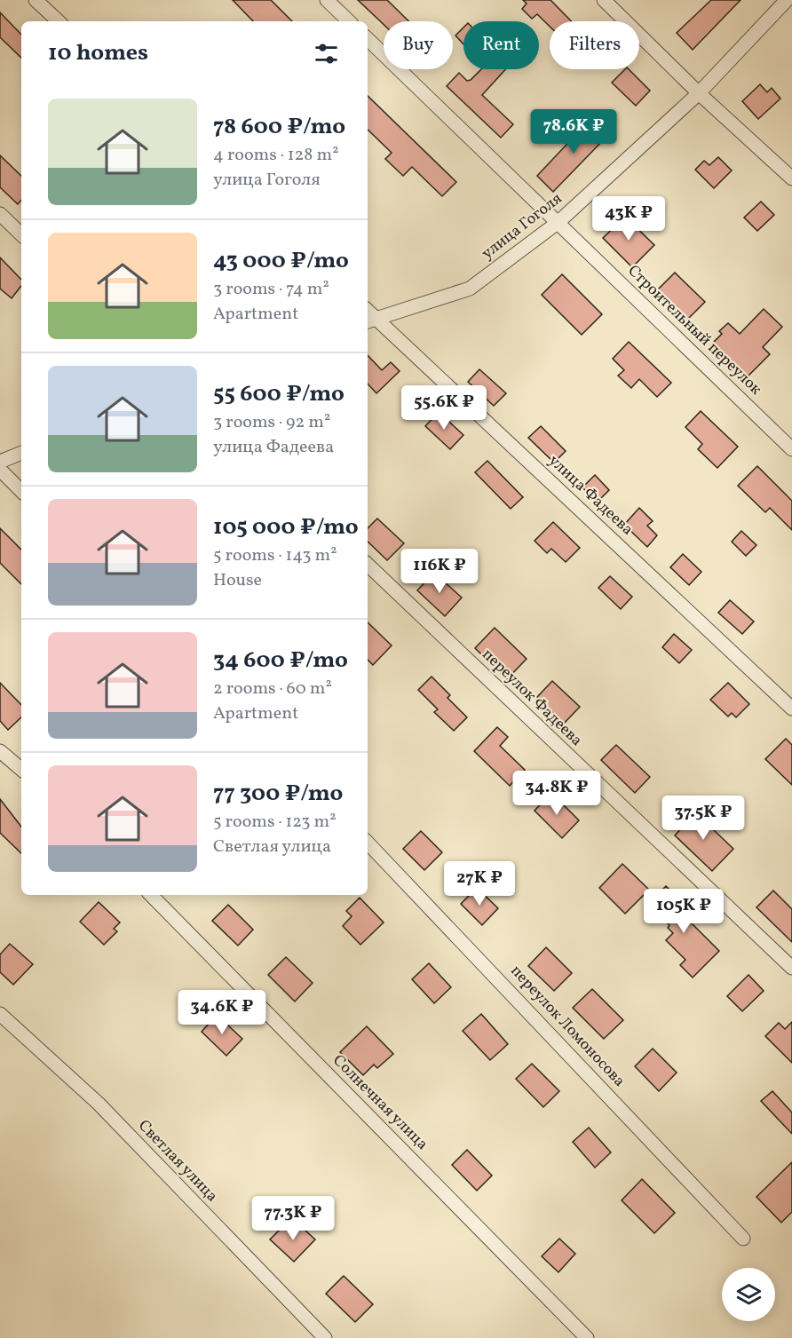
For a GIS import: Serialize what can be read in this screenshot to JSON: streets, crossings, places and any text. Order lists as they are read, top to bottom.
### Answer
{
  "streets": {
    "street": [
      "улица Гоголя",
      "Строительный переулок",
      "улица Фадеева",
      "переулок Фадеева",
      "переулок Ломоносова",
      "Солнечная улица",
      "Светлая улица"
    ]
  },
  "crossings": [
    ["улица Гоголя", "Строительный переулок"],
    ["улица Гоголя", "улица Фадеева"]
  ],
  "page": {
    "chip": ["Buy", "Rent", "Filters"],
    "heading": "10 homes",
    "list": [
      {
        "name": "78 600 ₽/mo",
        "note": "4 rooms · 128 m² · улица Гоголя"
      },
      {
        "name": "43 000 ₽/mo",
        "note": "3 rooms · 74 m² · Apartment"
      },
      {
        "name": "55 600 ₽/mo",
        "note": "3 rooms · 92 m² · улица Фадеева"
      },
      {
        "name": "105 000 ₽/mo",
        "note": "5 rooms · 143 m² · House"
      },
      {
        "name": "34 600 ₽/mo",
        "note": "2 rooms · 60 m² · Apartment"
      },
      {
        "name": "77 300 ₽/mo",
        "note": "5 rooms · 123 m² · Светлая улица"
      }
    ],
    "price": [
      "78.6K ₽",
      "43K ₽",
      "55.6K ₽",
      "116K ₽",
      "34.8K ₽",
      "37.5K ₽",
      "27K ₽",
      "105K ₽",
      "34.6K ₽",
      "77.3K ₽"
    ]
  }
}
